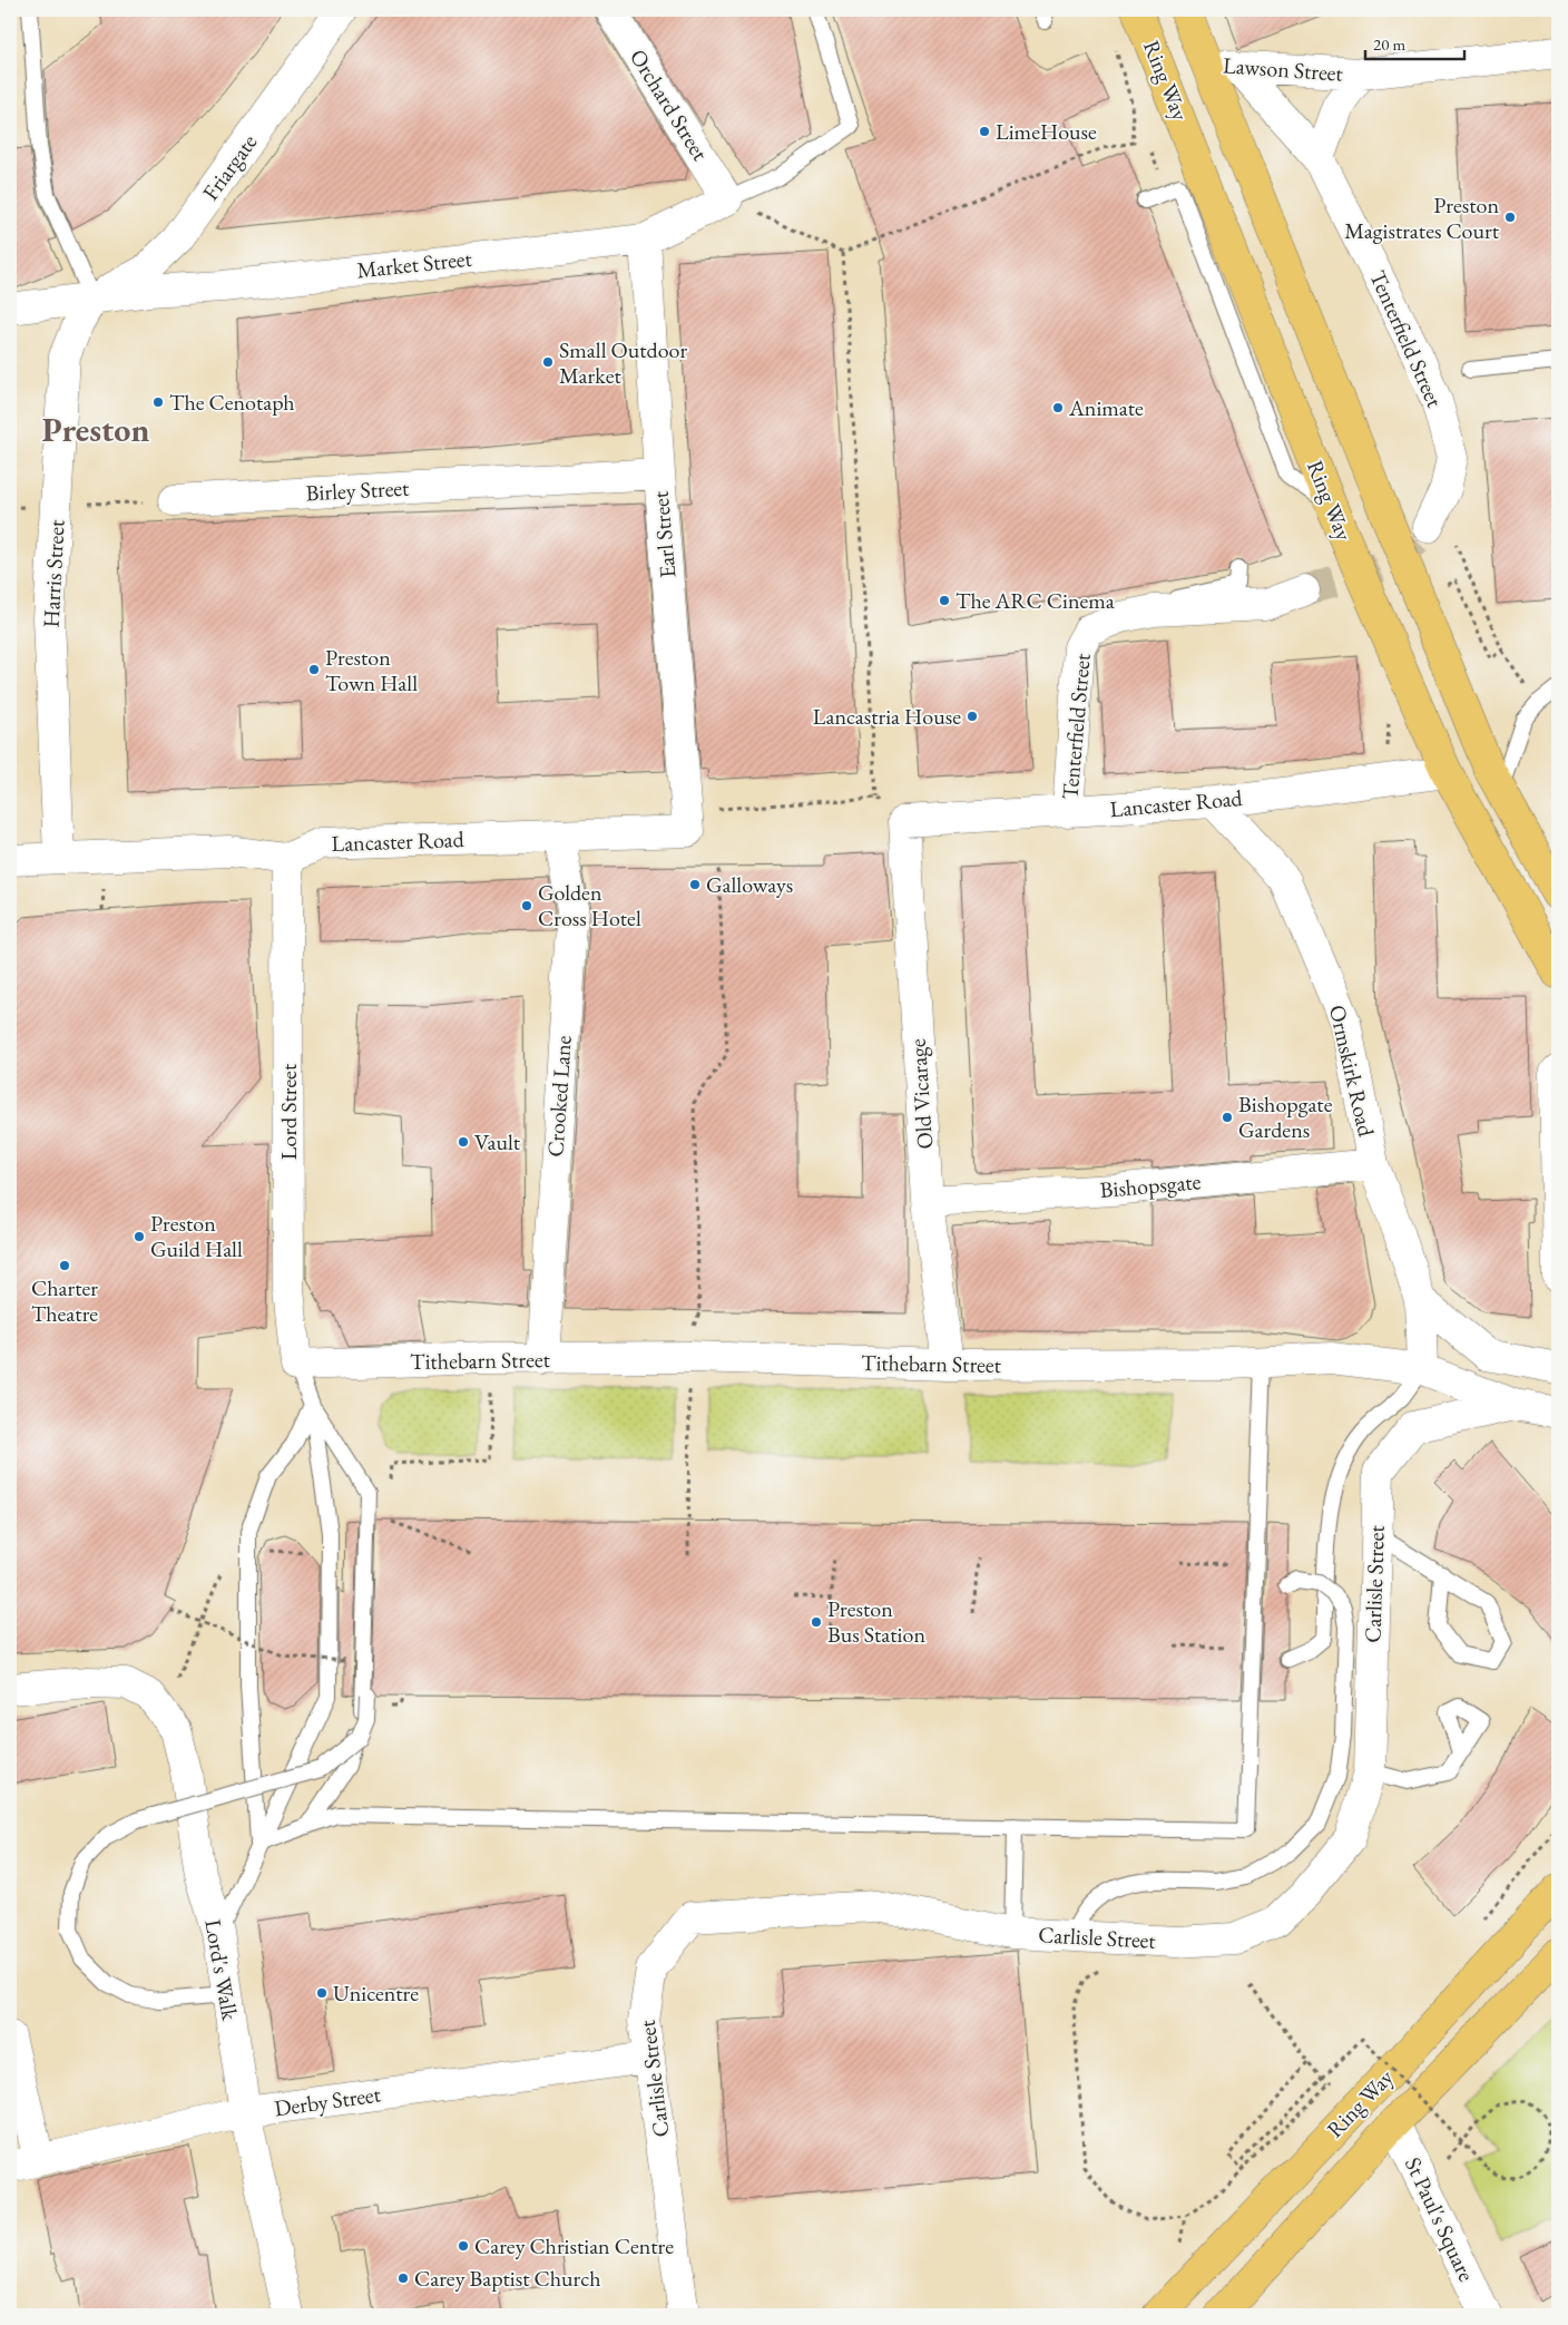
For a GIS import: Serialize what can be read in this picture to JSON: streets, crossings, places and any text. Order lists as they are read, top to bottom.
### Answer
{
  "streets": {
    "highway": ["Ring Way"],
    "street": [
      "Lawson Street",
      "Orchard Street",
      "Friargate",
      "Market Street",
      "Tenterfield Street",
      "Birley Street",
      "Earl Street",
      "Harris Street",
      "Lancaster Road",
      "Ormskirk Road",
      "Old Vicarage",
      "Crooked Lane",
      "Lord Street",
      "Bishopsgate",
      "Tithebarn Street",
      "Carlisle Street",
      "Lord's Walk",
      "Derby Street",
      "St Paul's Square"
    ]
  },
  "crossings": [
    ["Lawson Street", "Ring Way"],
    ["Lawson Street", "Tenterfield Street"],
    ["Ring Way", "Tenterfield Street"],
    ["Ring Way", "Lancaster Road"],
    ["Ring Way", "St Paul's Square"],
    ["Orchard Street", "Market Street"],
    ["Friargate", "Market Street"],
    ["Friargate", "Harris Street"],
    ["Market Street", "Earl Street"],
    ["Market Street", "Harris Street"],
    ["Tenterfield Street", "Lancaster Road"],
    ["Birley Street", "Earl Street"],
    ["Earl Street", "Lancaster Road"],
    ["Lancaster Road", "Ormskirk Road"],
    ["Lancaster Road", "Old Vicarage"],
    ["Lancaster Road", "Crooked Lane"],
    ["Lancaster Road", "Lord Street"],
    ["Ormskirk Road", "Bishopsgate"],
    ["Ormskirk Road", "Tithebarn Street"],
    ["Old Vicarage", "Bishopsgate"],
    ["Old Vicarage", "Tithebarn Street"],
    ["Crooked Lane", "Tithebarn Street"],
    ["Lord Street", "Tithebarn Street"],
    ["Tithebarn Street", "Carlisle Street"],
    ["Carlisle Street", "Derby Street"],
    ["Lord's Walk", "Derby Street"]
  ],
  "districts": ["Preston"],
  "places": [
    "LimeHouse",
    "Preston Magistrates Court",
    "Small Outdoor Market",
    "The Cenotaph",
    "Animate",
    "The ARC Cinema",
    "Preston Town Hall",
    "Lancastria House",
    "Galloways",
    "Golden Cross Hotel",
    "Bishopgate Gardens",
    "Vault",
    "Preston Guild Hall",
    "Charter Theatre",
    "Preston Bus Station",
    "Unicentre",
    "Carey Christian Centre",
    "Carey Baptist Church"
  ],
  "scale_bar": "20 m"
}
